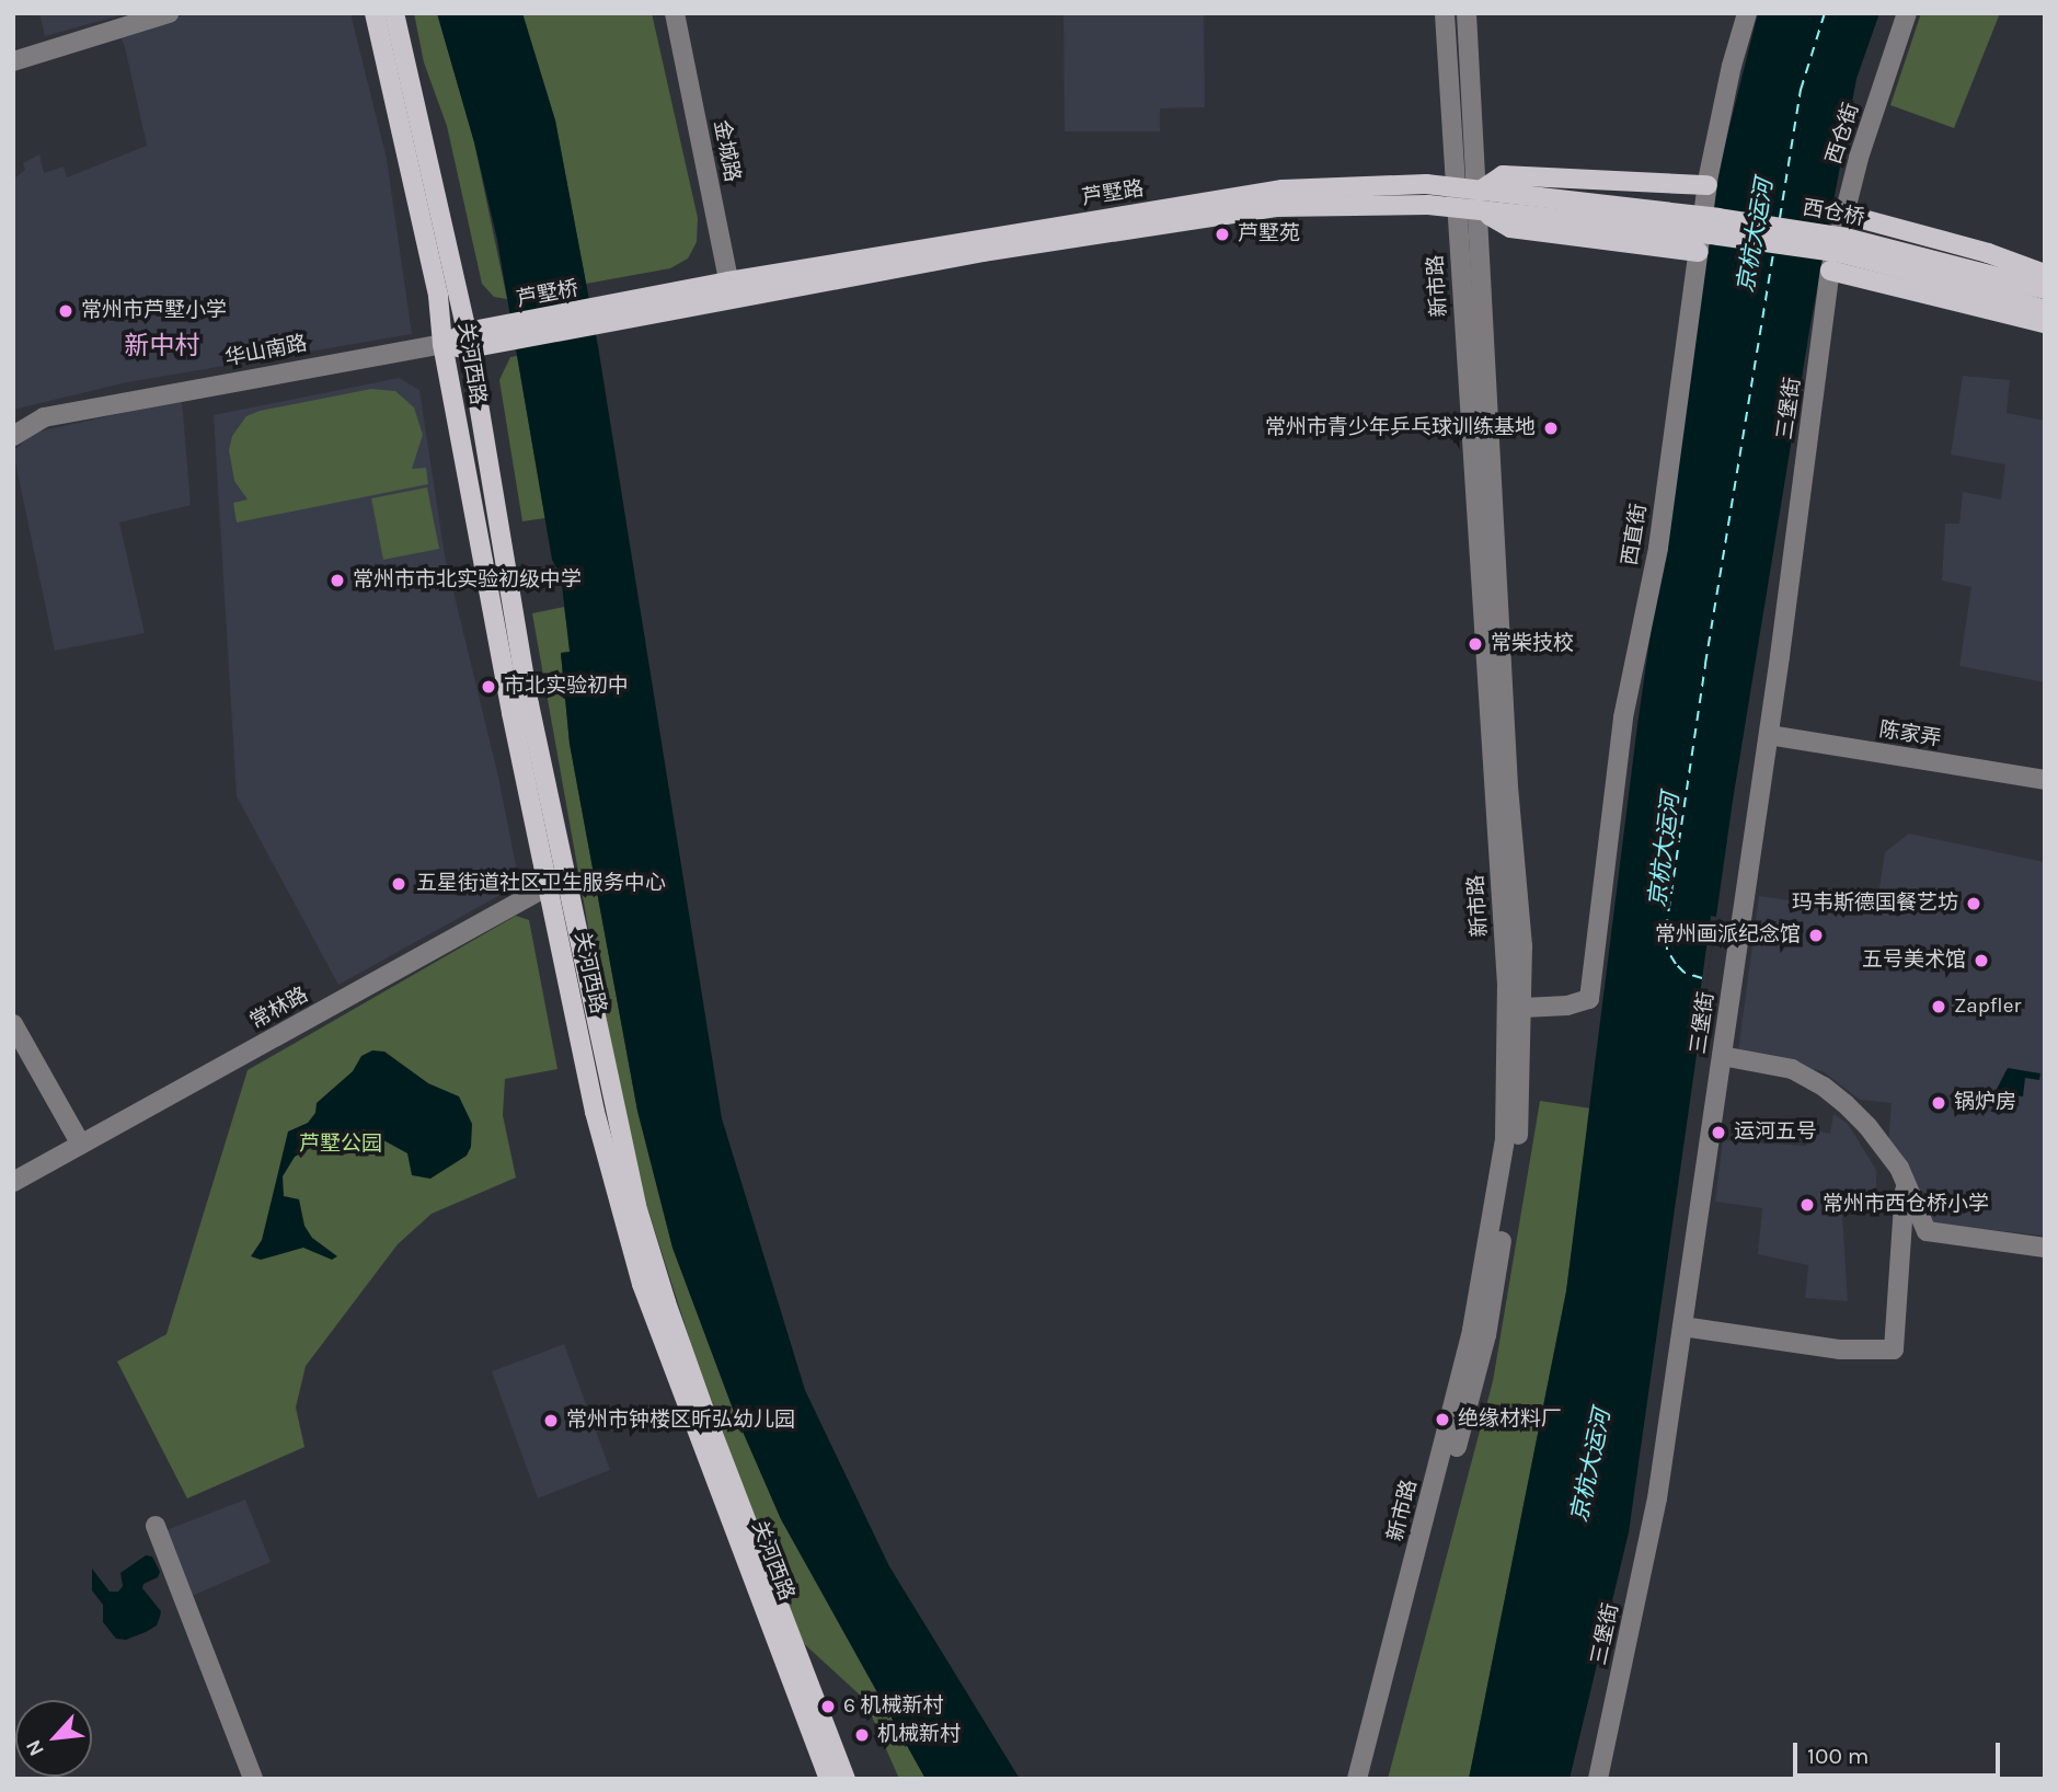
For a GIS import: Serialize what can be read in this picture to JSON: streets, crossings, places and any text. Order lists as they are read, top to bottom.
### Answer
{
  "streets": {
    "main road": [
      "芦墅路",
      "西仓桥",
      "芦墅桥",
      "关河西路"
    ],
    "street": [
      "西仓街",
      "金城路",
      "新市路",
      "华山南路",
      "三堡街",
      "西直街",
      "陈家弄",
      "常林路"
    ]
  },
  "crossings": [
    ["西仓街", "三堡街"],
    ["金城路", "芦墅路"],
    ["芦墅路", "西仓桥"],
    ["芦墅路", "新市路"],
    ["芦墅路", "芦墅桥"],
    ["新市路", "西直街"],
    ["芦墅桥", "关河西路"],
    ["华山南路", "关河西路"],
    ["关河西路", "常林路"],
    ["三堡街", "陈家弄"]
  ],
  "districts": ["新中村"],
  "water": ["京杭大运河"],
  "parks": ["芦墅公园"],
  "places": [
    "芦墅苑",
    "常州市芦墅小学",
    "常州市青少年乒乓球训练基地",
    "常州市市北实验初级中学",
    "常柴技校",
    "市北实验初中",
    "五星街道社区卫生服务中心",
    "玛韦斯德国餐艺坊",
    "常州画派纪念馆",
    "五号美术馆",
    "Zapfler",
    "锅炉房",
    "运河五号",
    "常州市西仓桥小学",
    "绝缘材料厂",
    "常州市钟楼区昕弘幼儿园",
    "6 机械新村",
    "机械新村"
  ],
  "scale_bar": "100 m",
  "north": "bottom left"
}
